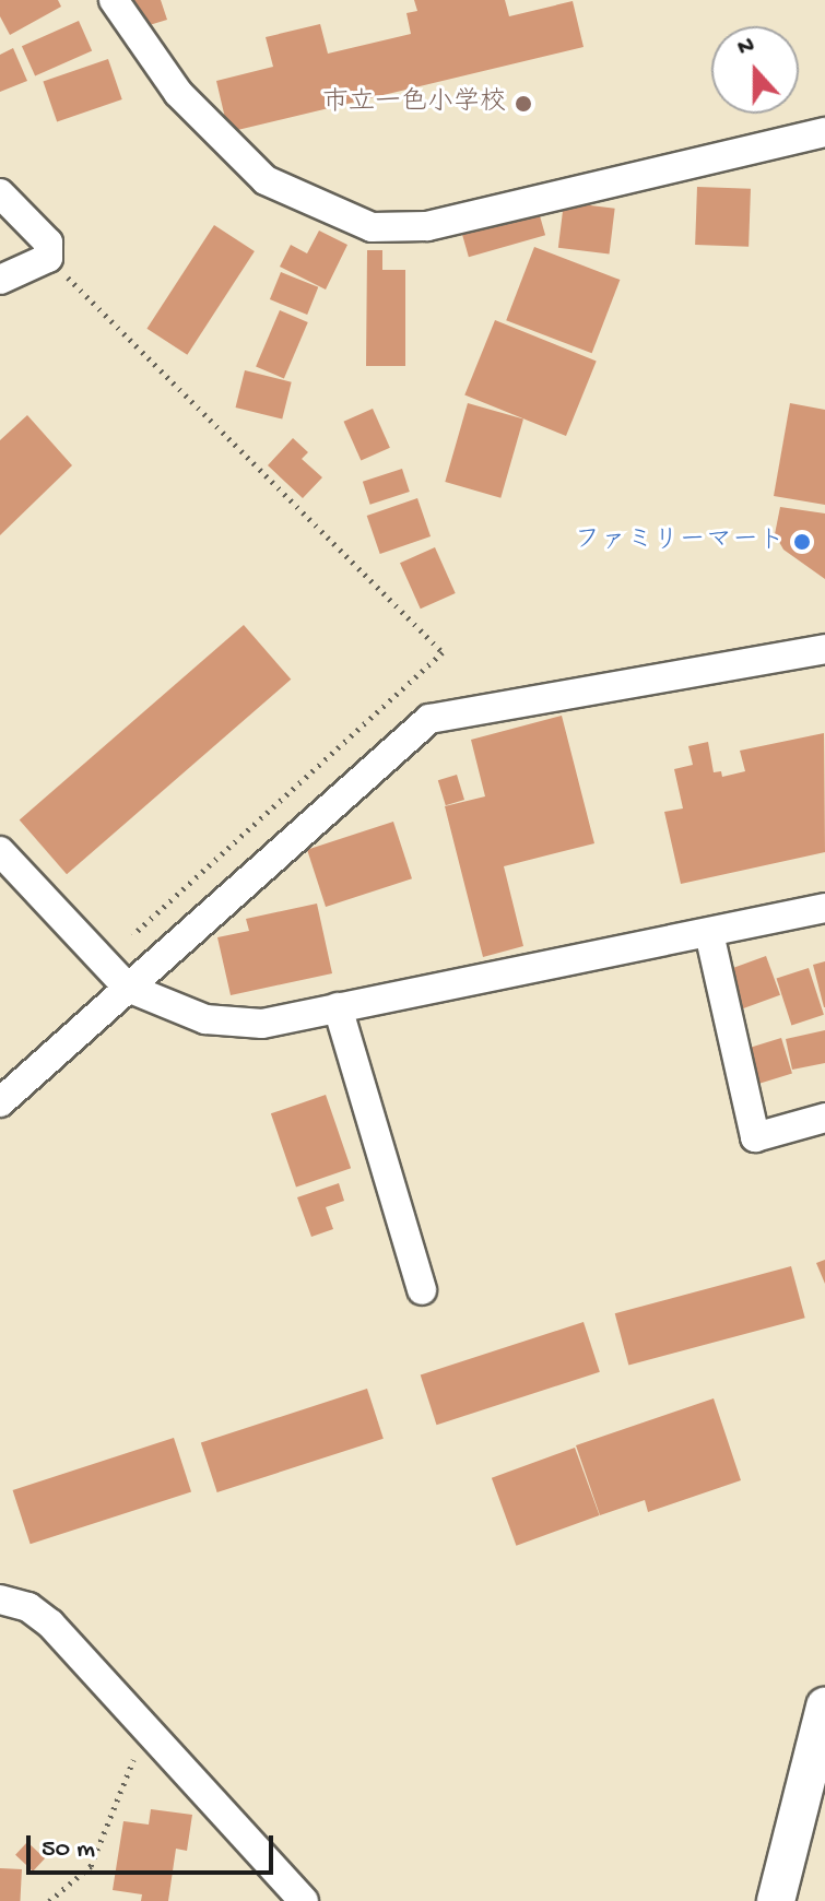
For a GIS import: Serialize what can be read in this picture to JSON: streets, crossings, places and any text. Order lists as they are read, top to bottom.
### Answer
{
  "places": ["市立一色小学校", "ファミリーマート"],
  "scale_bar": "50 m",
  "north": "top"
}
